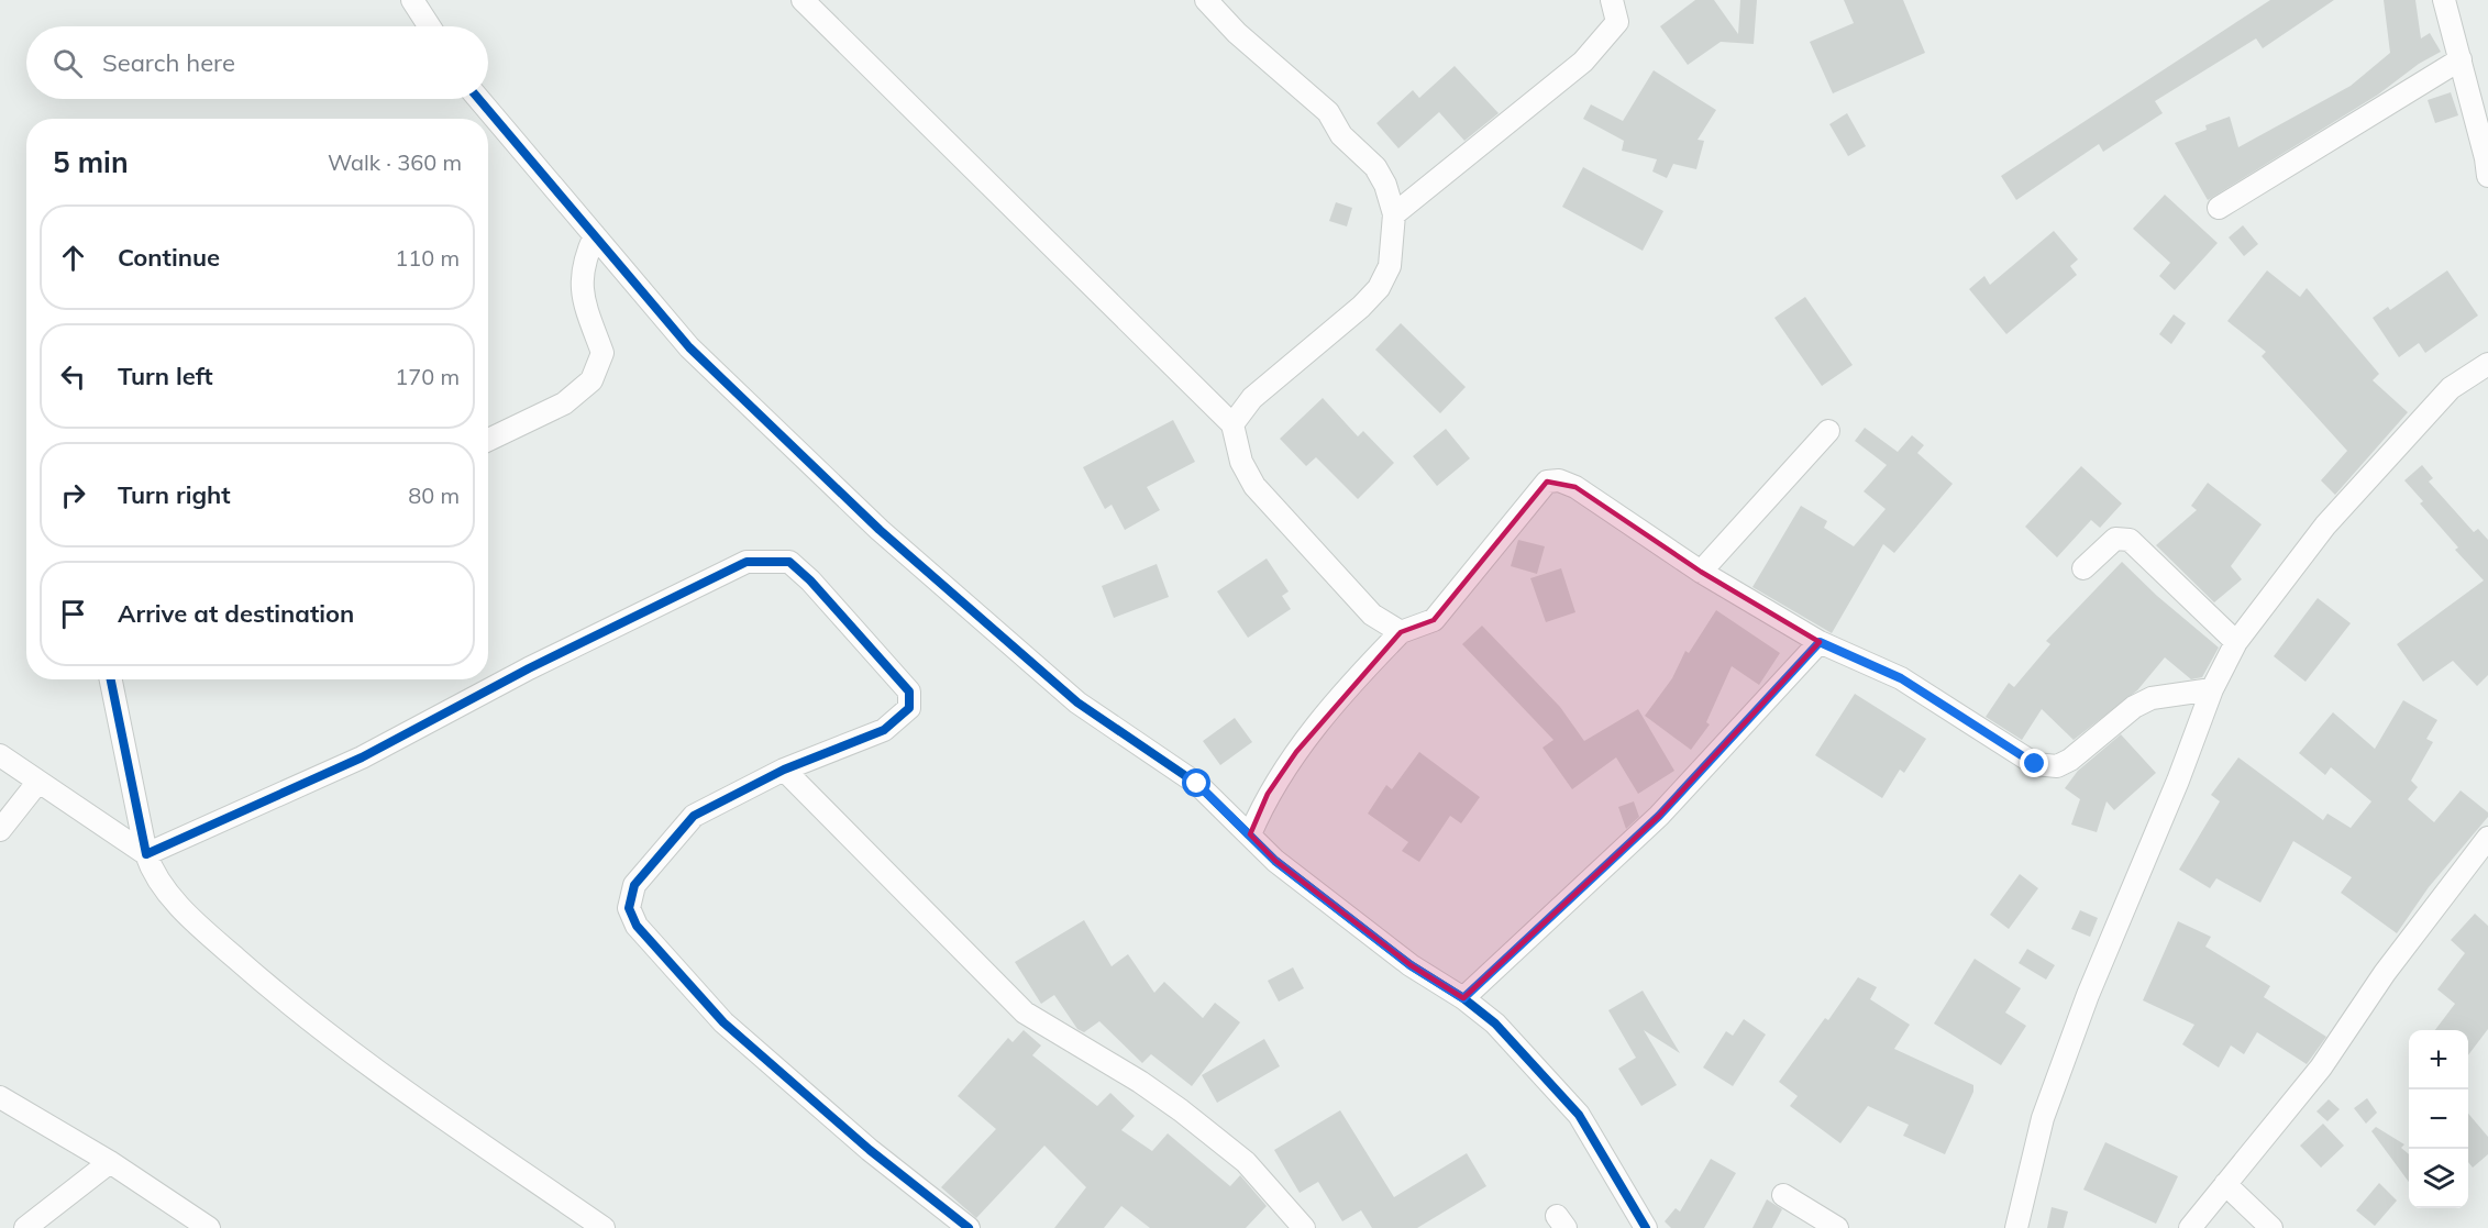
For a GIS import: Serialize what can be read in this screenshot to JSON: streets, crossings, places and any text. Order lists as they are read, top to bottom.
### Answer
{
  "page": {
    "search": "Search here",
    "heading": ["5 min", "Walk · 360 m"],
    "list": [
      ["Continue", "110 m"],
      ["Turn left", "170 m"],
      ["Turn right", "80 m"],
      "Arrive at destination"
    ],
    "map_buttons": ["+", "−"]
  }
}
